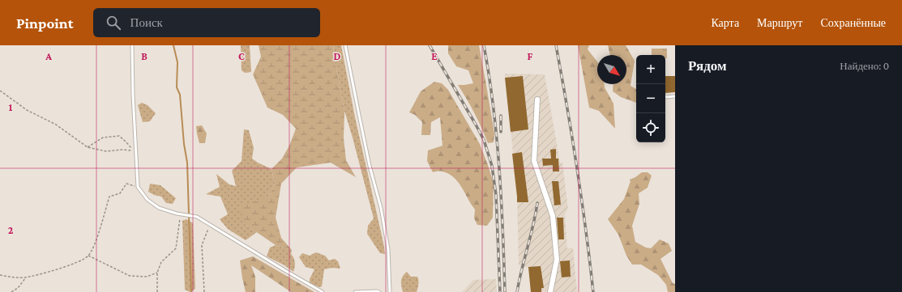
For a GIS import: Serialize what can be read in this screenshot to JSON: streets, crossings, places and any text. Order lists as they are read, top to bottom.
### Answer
{
  "north": "bottom right",
  "page": {
    "header": "Pinpoint",
    "search": "Поиск",
    "nav": ["Карта", "Маршрут", "Сохранённые"],
    "heading": ["Рядом", "Найдено: 0"],
    "map_buttons": ["+", "−"]
  },
  "grid": {
    "columns": [
      "A",
      "B",
      "C",
      "D",
      "E",
      "F"
    ],
    "rows": ["1", "2"]
  }
}
